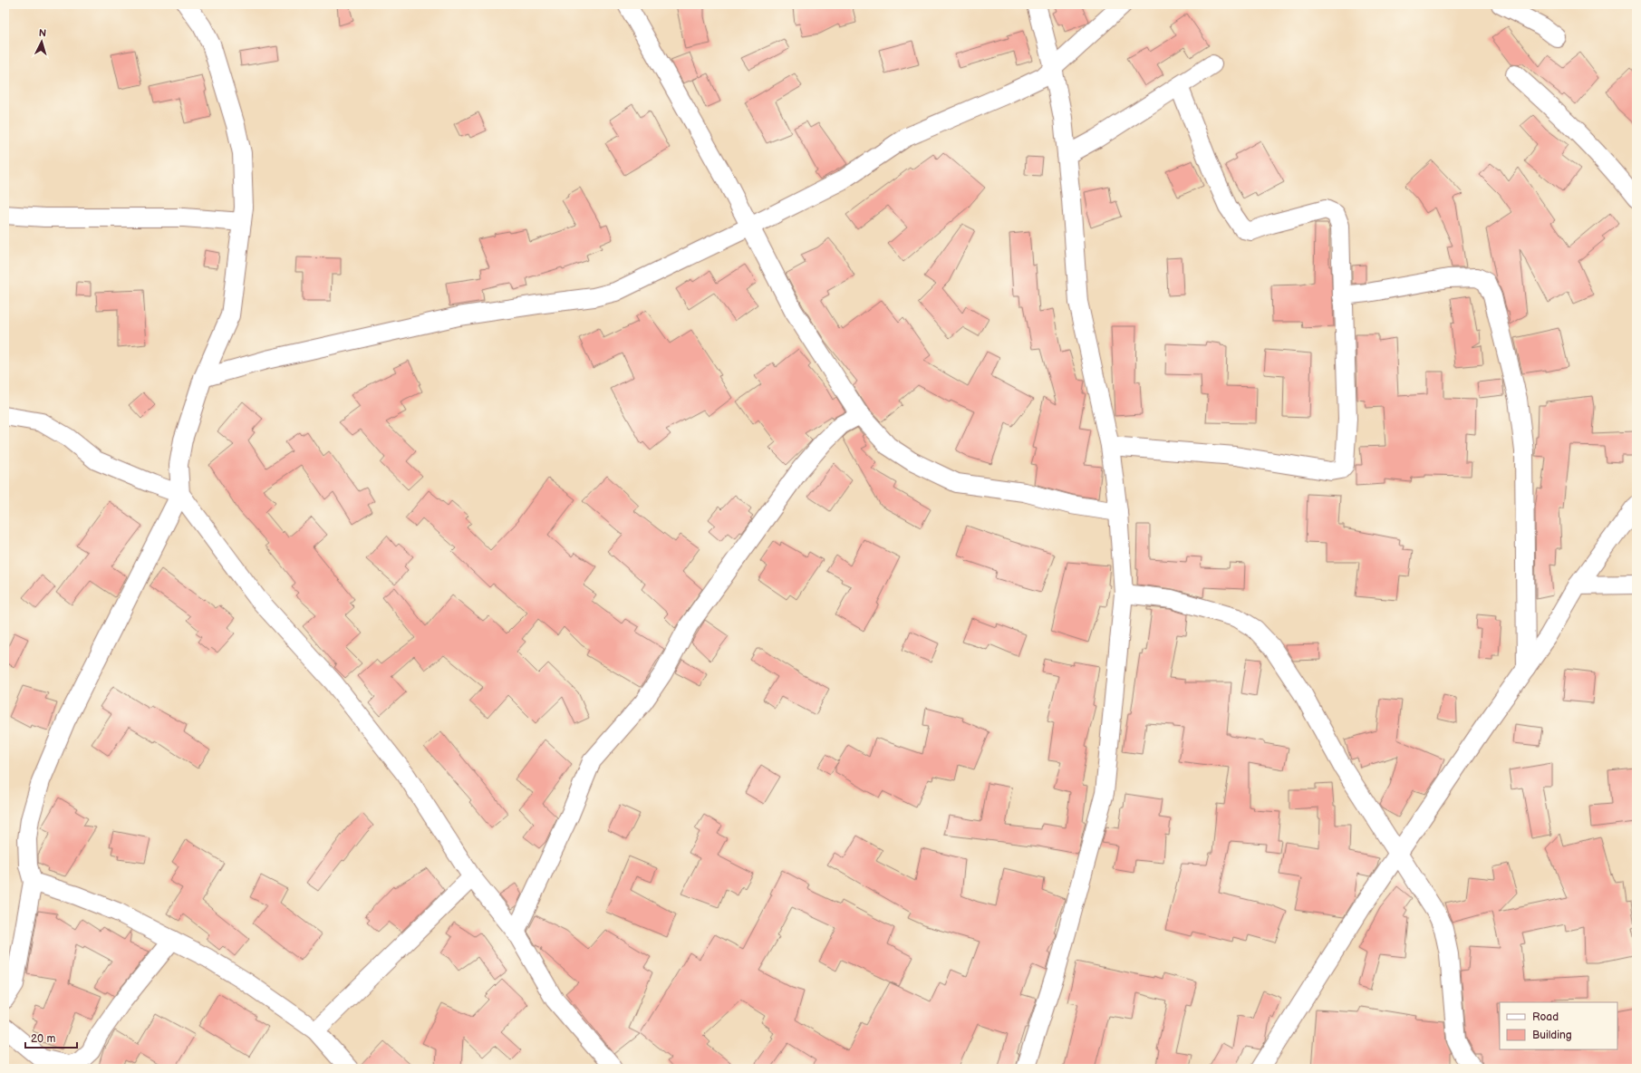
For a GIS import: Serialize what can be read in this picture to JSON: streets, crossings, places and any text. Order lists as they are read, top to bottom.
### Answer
{
  "legend": ["Road", "Building"],
  "scale_bar": "20 m",
  "north": "top"
}
